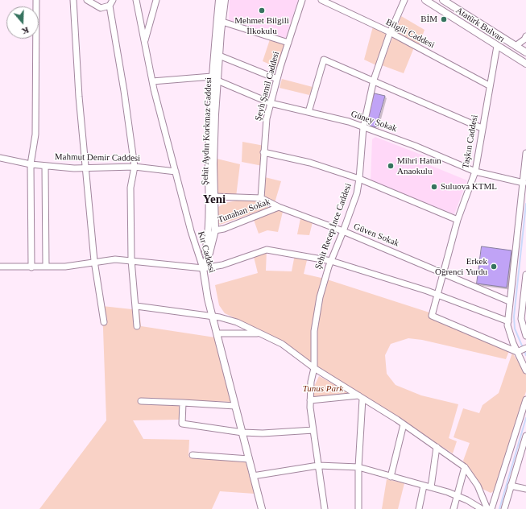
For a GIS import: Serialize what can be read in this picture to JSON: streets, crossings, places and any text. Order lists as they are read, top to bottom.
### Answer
{
  "streets": {
    "main road": ["Atatürk Bulvarı", "Şehit Aydın Korkmaz Caddesi", "Kır Caddesi"],
    "street": [
      "Bilgili Caddesi",
      "Şeyh Şamil Caddesi",
      "Güney Sokak",
      "Taşkın Caddesi",
      "Mahmut Demir Caddesi",
      "Tunahan Sokak",
      "Şehit Recep İnce Caddesi",
      "Güven Sokak"
    ]
  },
  "crossings": [
    ["Atatürk Bulvarı", "Taşkın Caddesi"],
    ["Bilgili Caddesi", "Taşkın Caddesi"],
    ["Bilgili Caddesi", "Şehit Recep İnce Caddesi"],
    ["Şeyh Şamil Caddesi", "Güney Sokak"],
    ["Şeyh Şamil Caddesi", "Güven Sokak"],
    ["Güney Sokak", "Şehit Aydın Korkmaz Caddesi"],
    ["Güney Sokak", "Taşkın Caddesi"],
    ["Güney Sokak", "Şehit Recep İnce Caddesi"],
    ["Şehit Aydın Korkmaz Caddesi", "Tunahan Sokak"],
    ["Şehit Aydın Korkmaz Caddesi", "Güven Sokak"],
    ["Şehit Aydın Korkmaz Caddesi", "Kır Caddesi"],
    ["Taşkın Caddesi", "Güven Sokak"],
    ["Mahmut Demir Caddesi", "Kır Caddesi"],
    ["Tunahan Sokak", "Güven Sokak"],
    ["Şehit Recep İnce Caddesi", "Güven Sokak"]
  ],
  "districts": ["Yeni"],
  "parks": ["Tunus Park"],
  "places": [
    "Mehmet Bilgili İlkokulu",
    "BİM",
    "Mihri Hatun Anaokulu",
    "Suluova KTML",
    "Erkek Öğrenci Yurdu"
  ],
  "north": "bottom"
}
